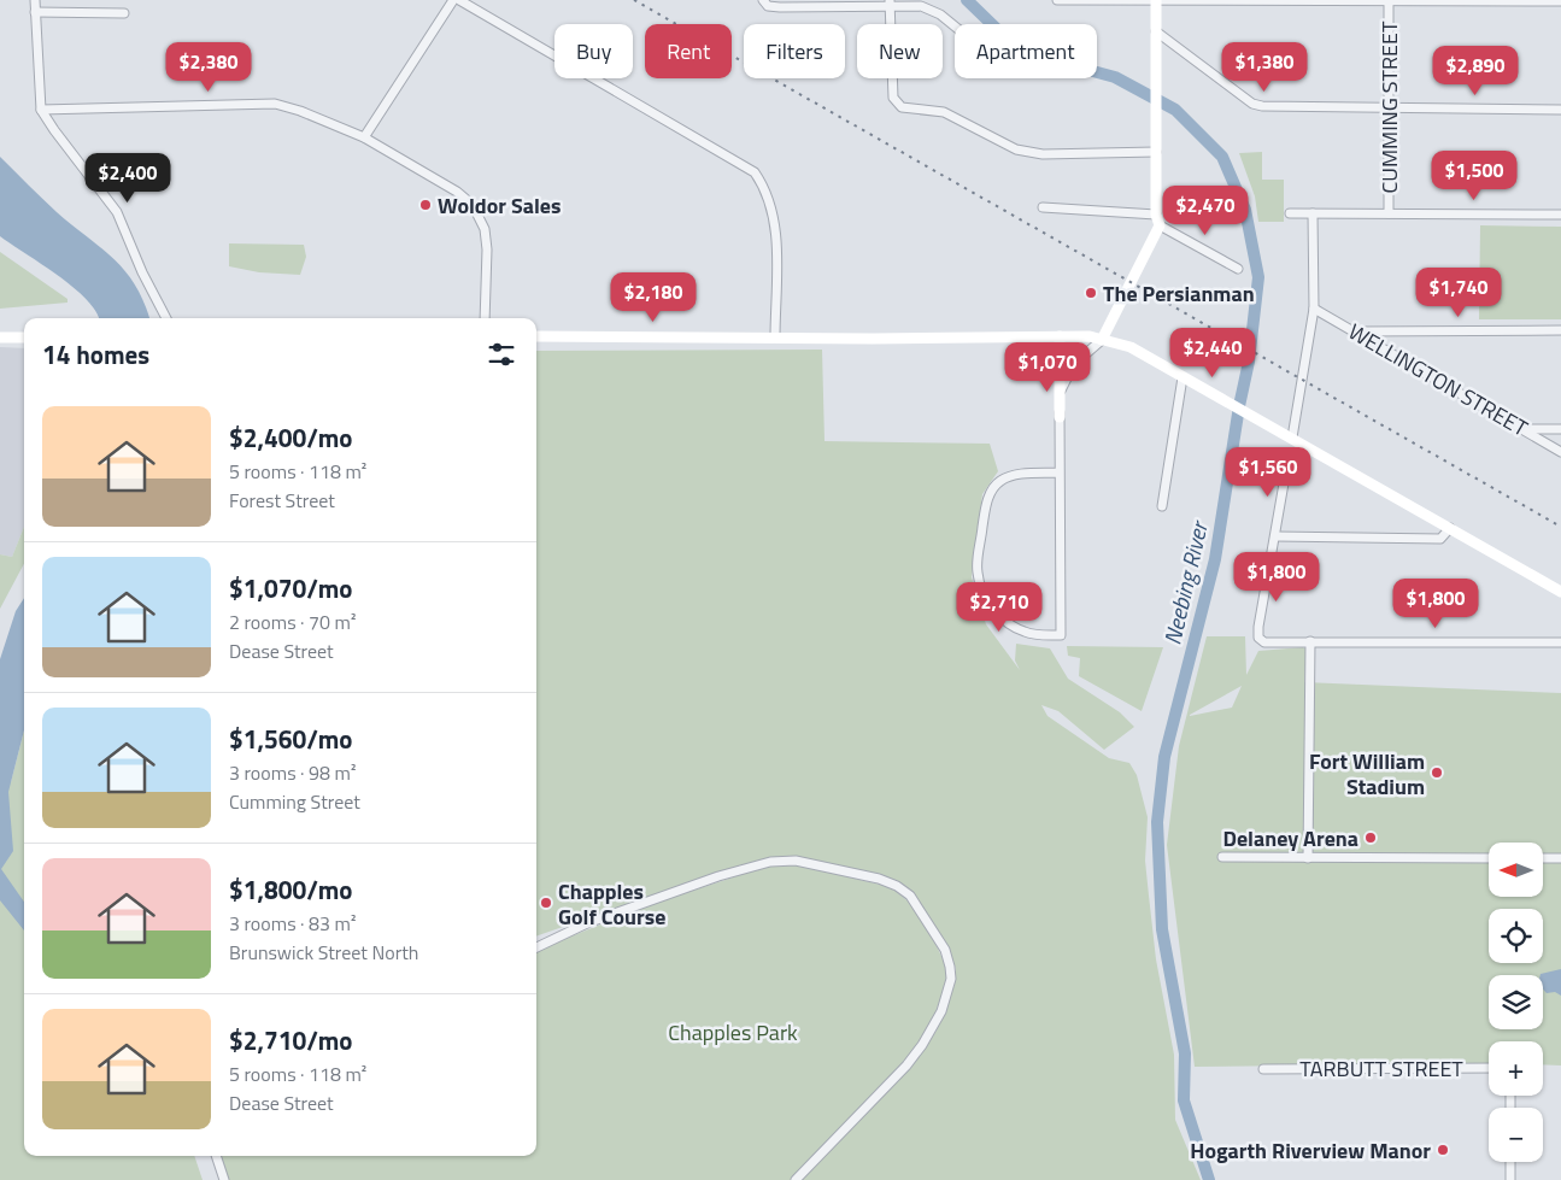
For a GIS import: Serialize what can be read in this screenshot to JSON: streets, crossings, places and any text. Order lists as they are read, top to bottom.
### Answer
{
  "streets": {
    "street": ["CUMMING STREET", "WELLINGTON STREET", "TARBUTT STREET"]
  },
  "water": ["Neebing River"],
  "parks": ["Chapples Park"],
  "places": [
    "Woldor Sales",
    "The Persianman",
    "Fort William Stadium",
    "Delaney Arena",
    "Chapples Golf Course",
    "Hogarth Riverview Manor"
  ],
  "north": "left",
  "page": {
    "chip": [
      "Buy",
      "Rent",
      "Filters",
      "New",
      "Apartment"
    ],
    "price": [
      "$2,380",
      "$1,380",
      "$2,890",
      "$1,500",
      "$2,400",
      "$2,470",
      "$1,740",
      "$2,180",
      "$2,440",
      "$1,070",
      "$1,560",
      "$1,800",
      "$1,800",
      "$2,710"
    ],
    "heading": "14 homes",
    "list": [
      {
        "name": "$2,400/mo",
        "note": "5 rooms · 118 m² · Forest Street"
      },
      {
        "name": "$1,070/mo",
        "note": "2 rooms · 70 m² · Dease Street"
      },
      {
        "name": "$1,560/mo",
        "note": "3 rooms · 98 m² · Cumming Street"
      },
      {
        "name": "$1,800/mo",
        "note": "3 rooms · 83 m² · Brunswick Street North"
      },
      {
        "name": "$2,710/mo",
        "note": "5 rooms · 118 m² · Dease Street"
      }
    ],
    "map_buttons": ["+", "−"]
  }
}
